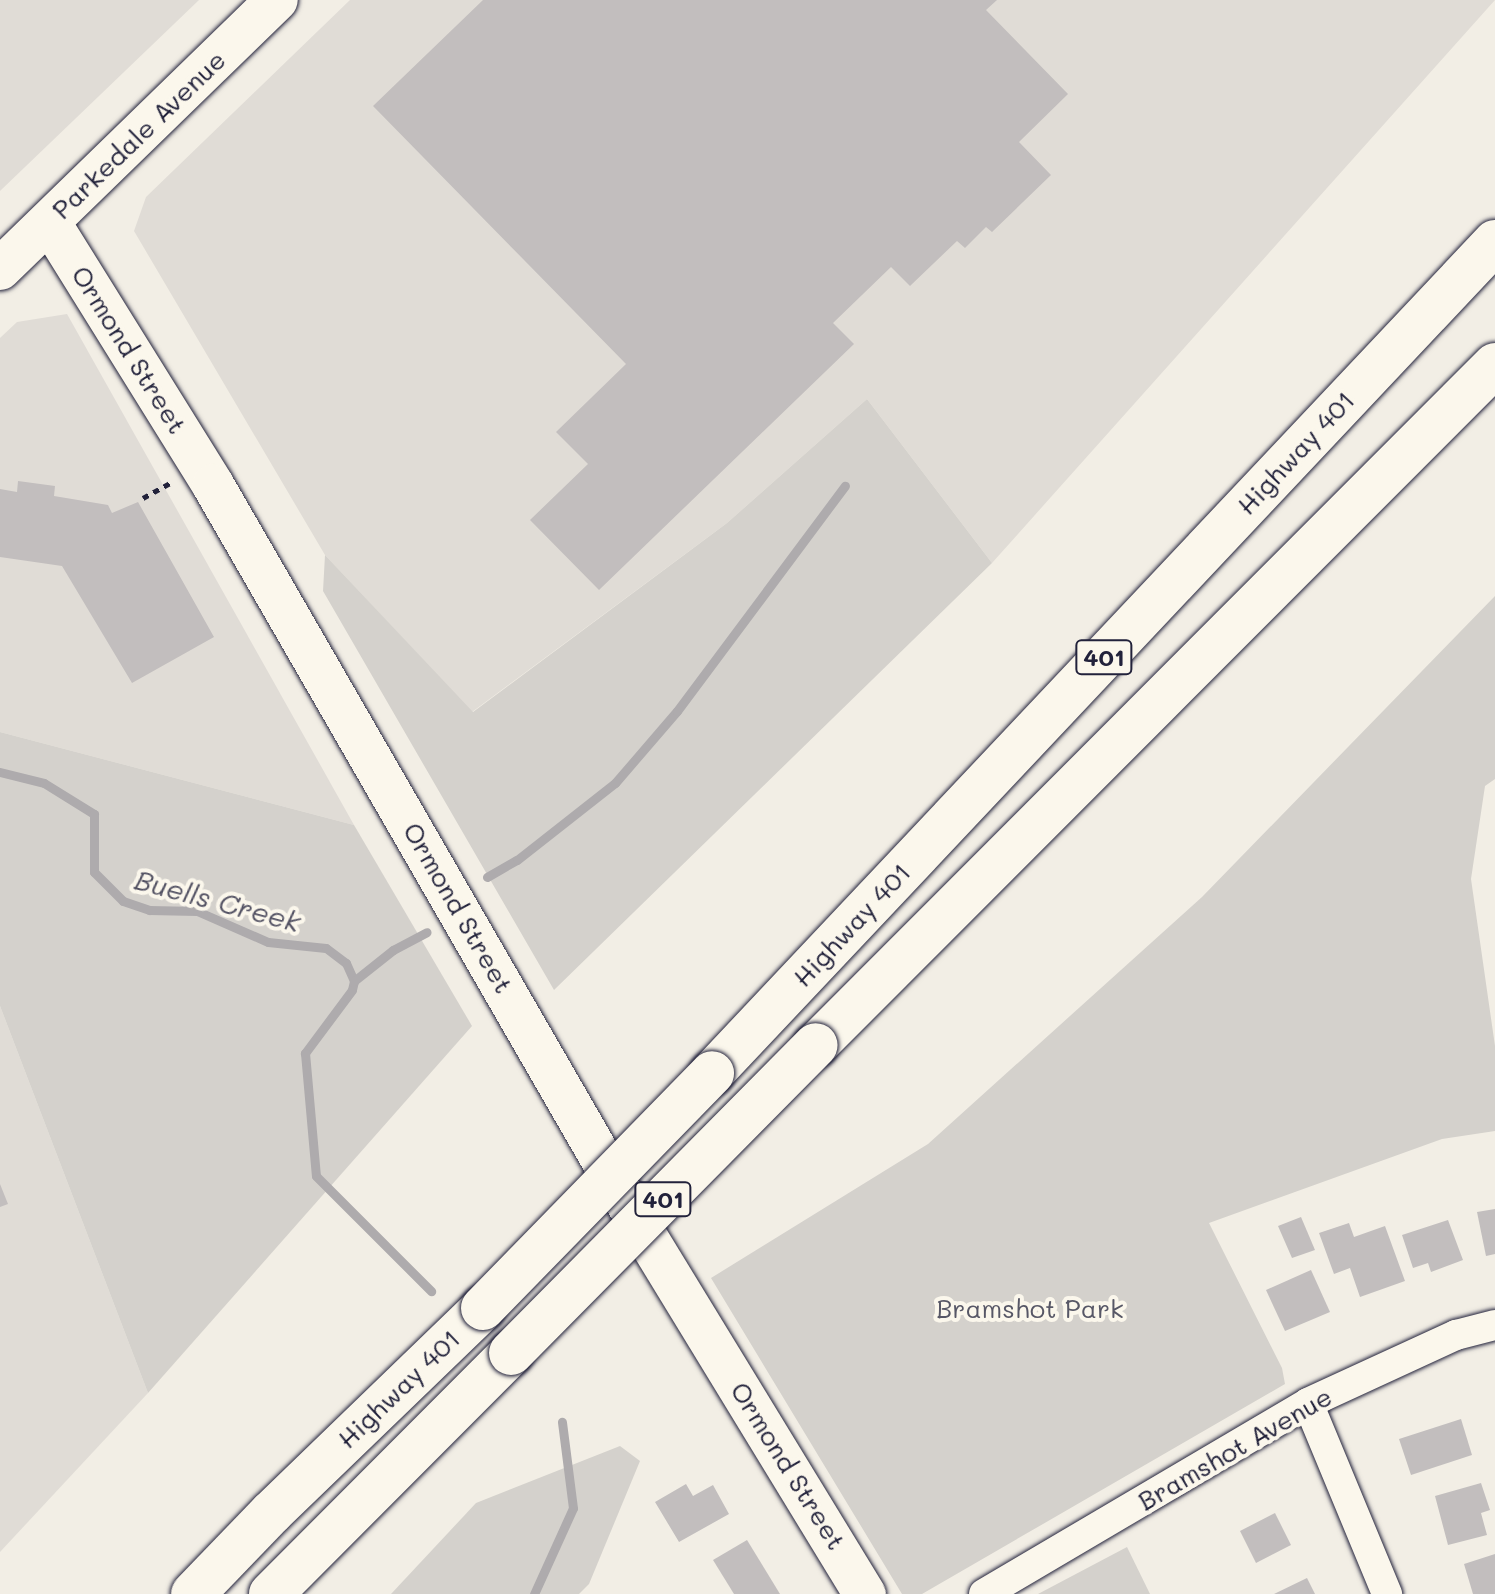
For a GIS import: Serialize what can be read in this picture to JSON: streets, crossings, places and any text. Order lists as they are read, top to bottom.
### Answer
{
  "streets": {
    "highway": ["Highway 401", "401"],
    "street": ["Parkedale Avenue", "Ormond Street", "Bramshot Avenue"]
  },
  "crossings": [
    ["Parkedale Avenue", "Ormond Street"]
  ],
  "water": ["Buells Creek"],
  "parks": ["Bramshot Park"]
}
